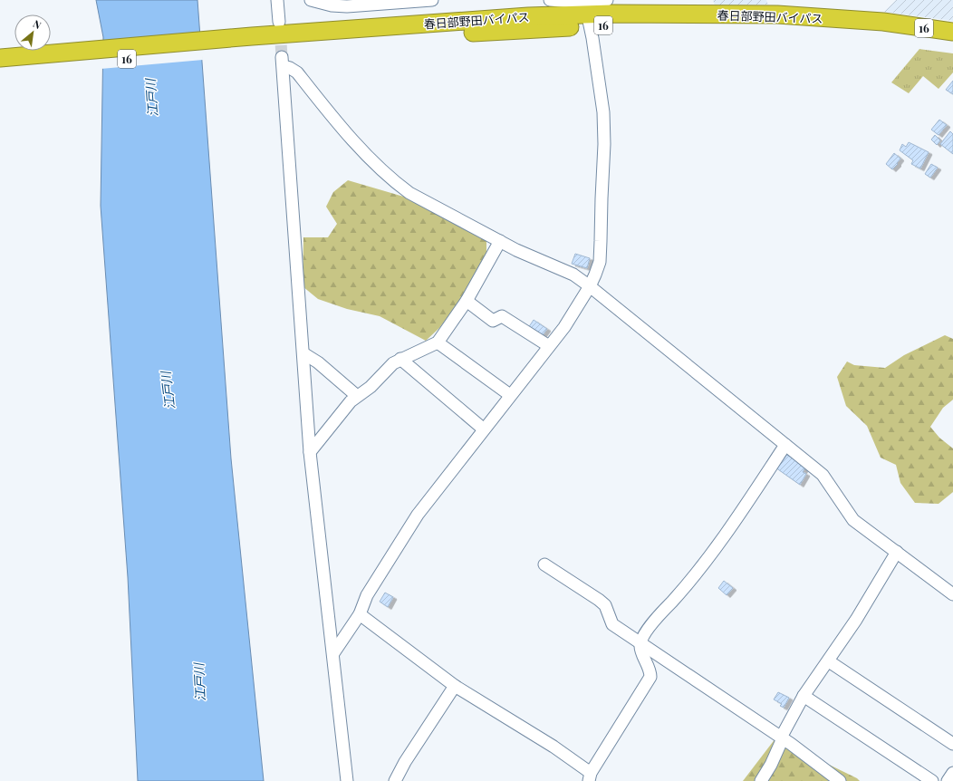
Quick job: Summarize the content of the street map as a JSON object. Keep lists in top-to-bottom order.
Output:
{
  "streets": {
    "highway": ["春日部野田バイパス", "16"]
  },
  "water": ["江戸川"],
  "north": "top right"
}
